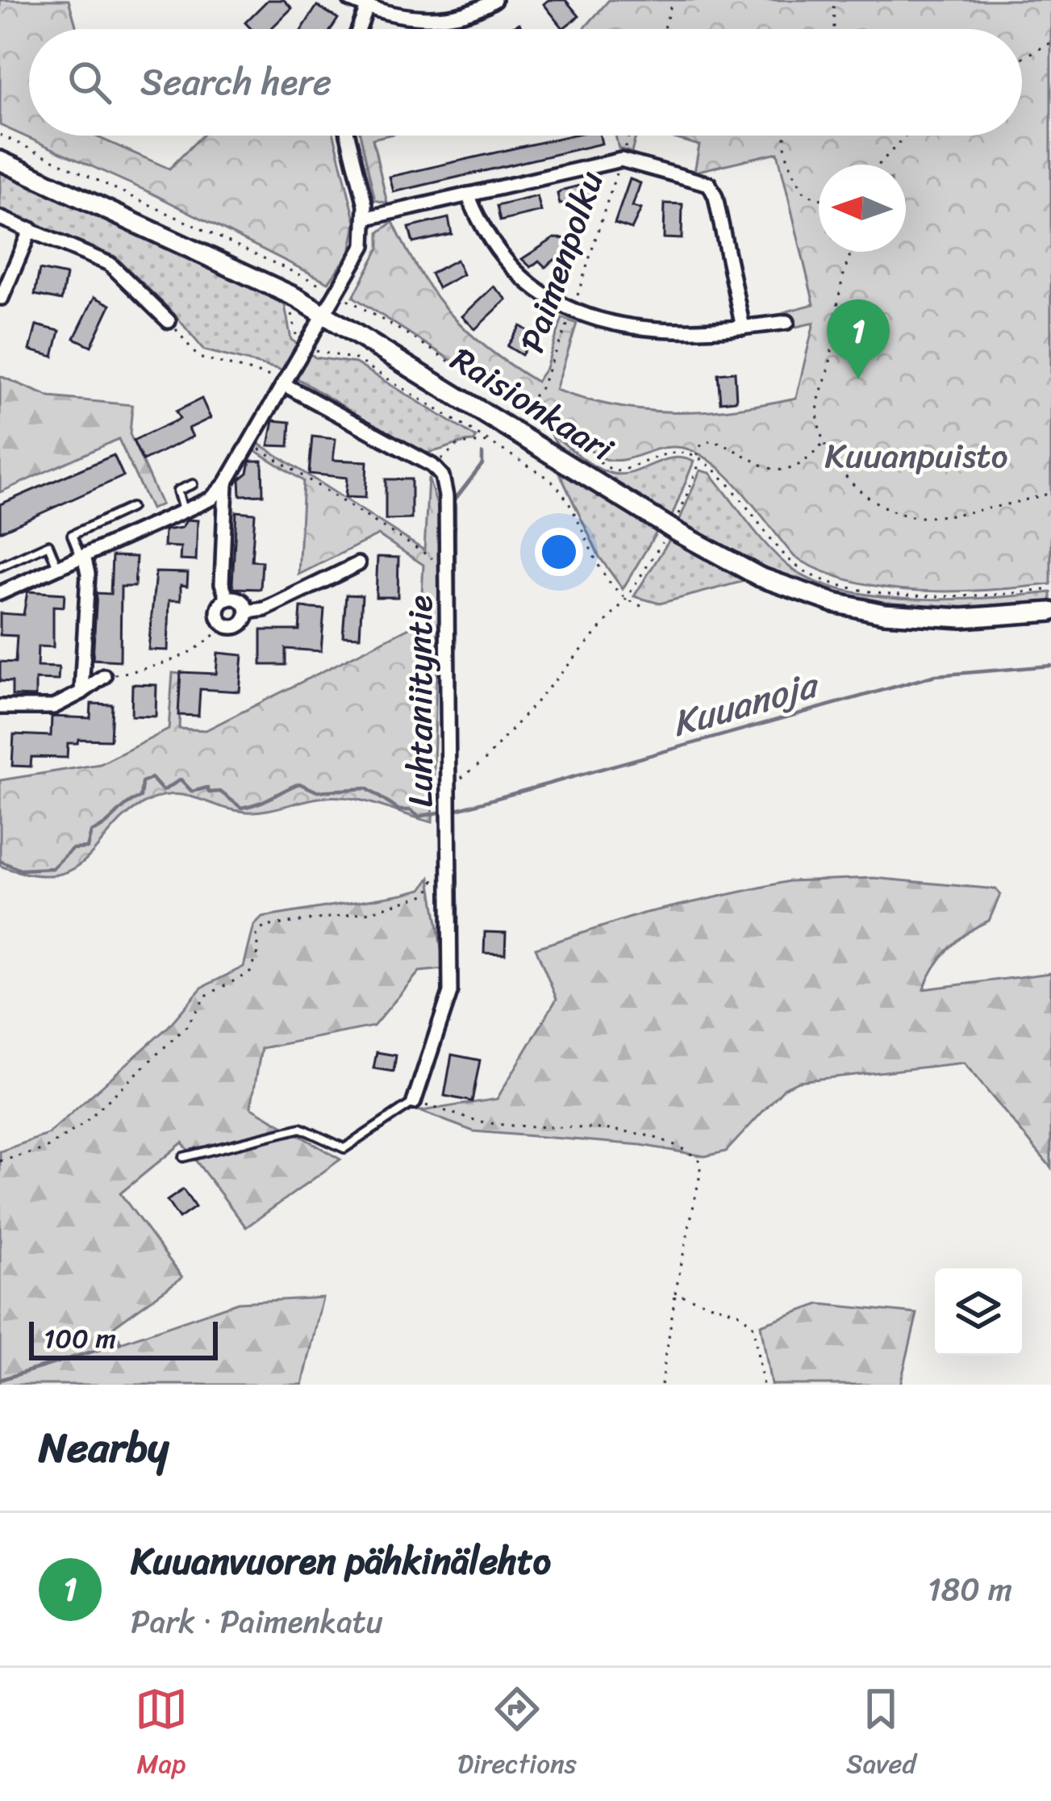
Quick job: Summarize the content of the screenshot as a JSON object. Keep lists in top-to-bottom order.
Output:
{
  "streets": {
    "main road": ["Raisionkaari"],
    "street": ["Luhtaniityntie"],
    "path": ["Paimenpolku"]
  },
  "crossings": [
    ["Paimenpolku", "Raisionkaari"]
  ],
  "water": ["Kuuanoja"],
  "parks": ["Kuuanpuisto"],
  "scale_bar": "100 m",
  "north": "left",
  "page": {
    "search": "Search here",
    "pins": "1",
    "scale": "100 m",
    "heading": "Nearby",
    "list": [
      {
        "mark": "1",
        "name": "Kuuanvuoren pähkinälehto",
        "note": "Park · Paimenkatu",
        "value": "180 m"
      }
    ],
    "nav": ["Map", "Directions", "Saved"]
  }
}
